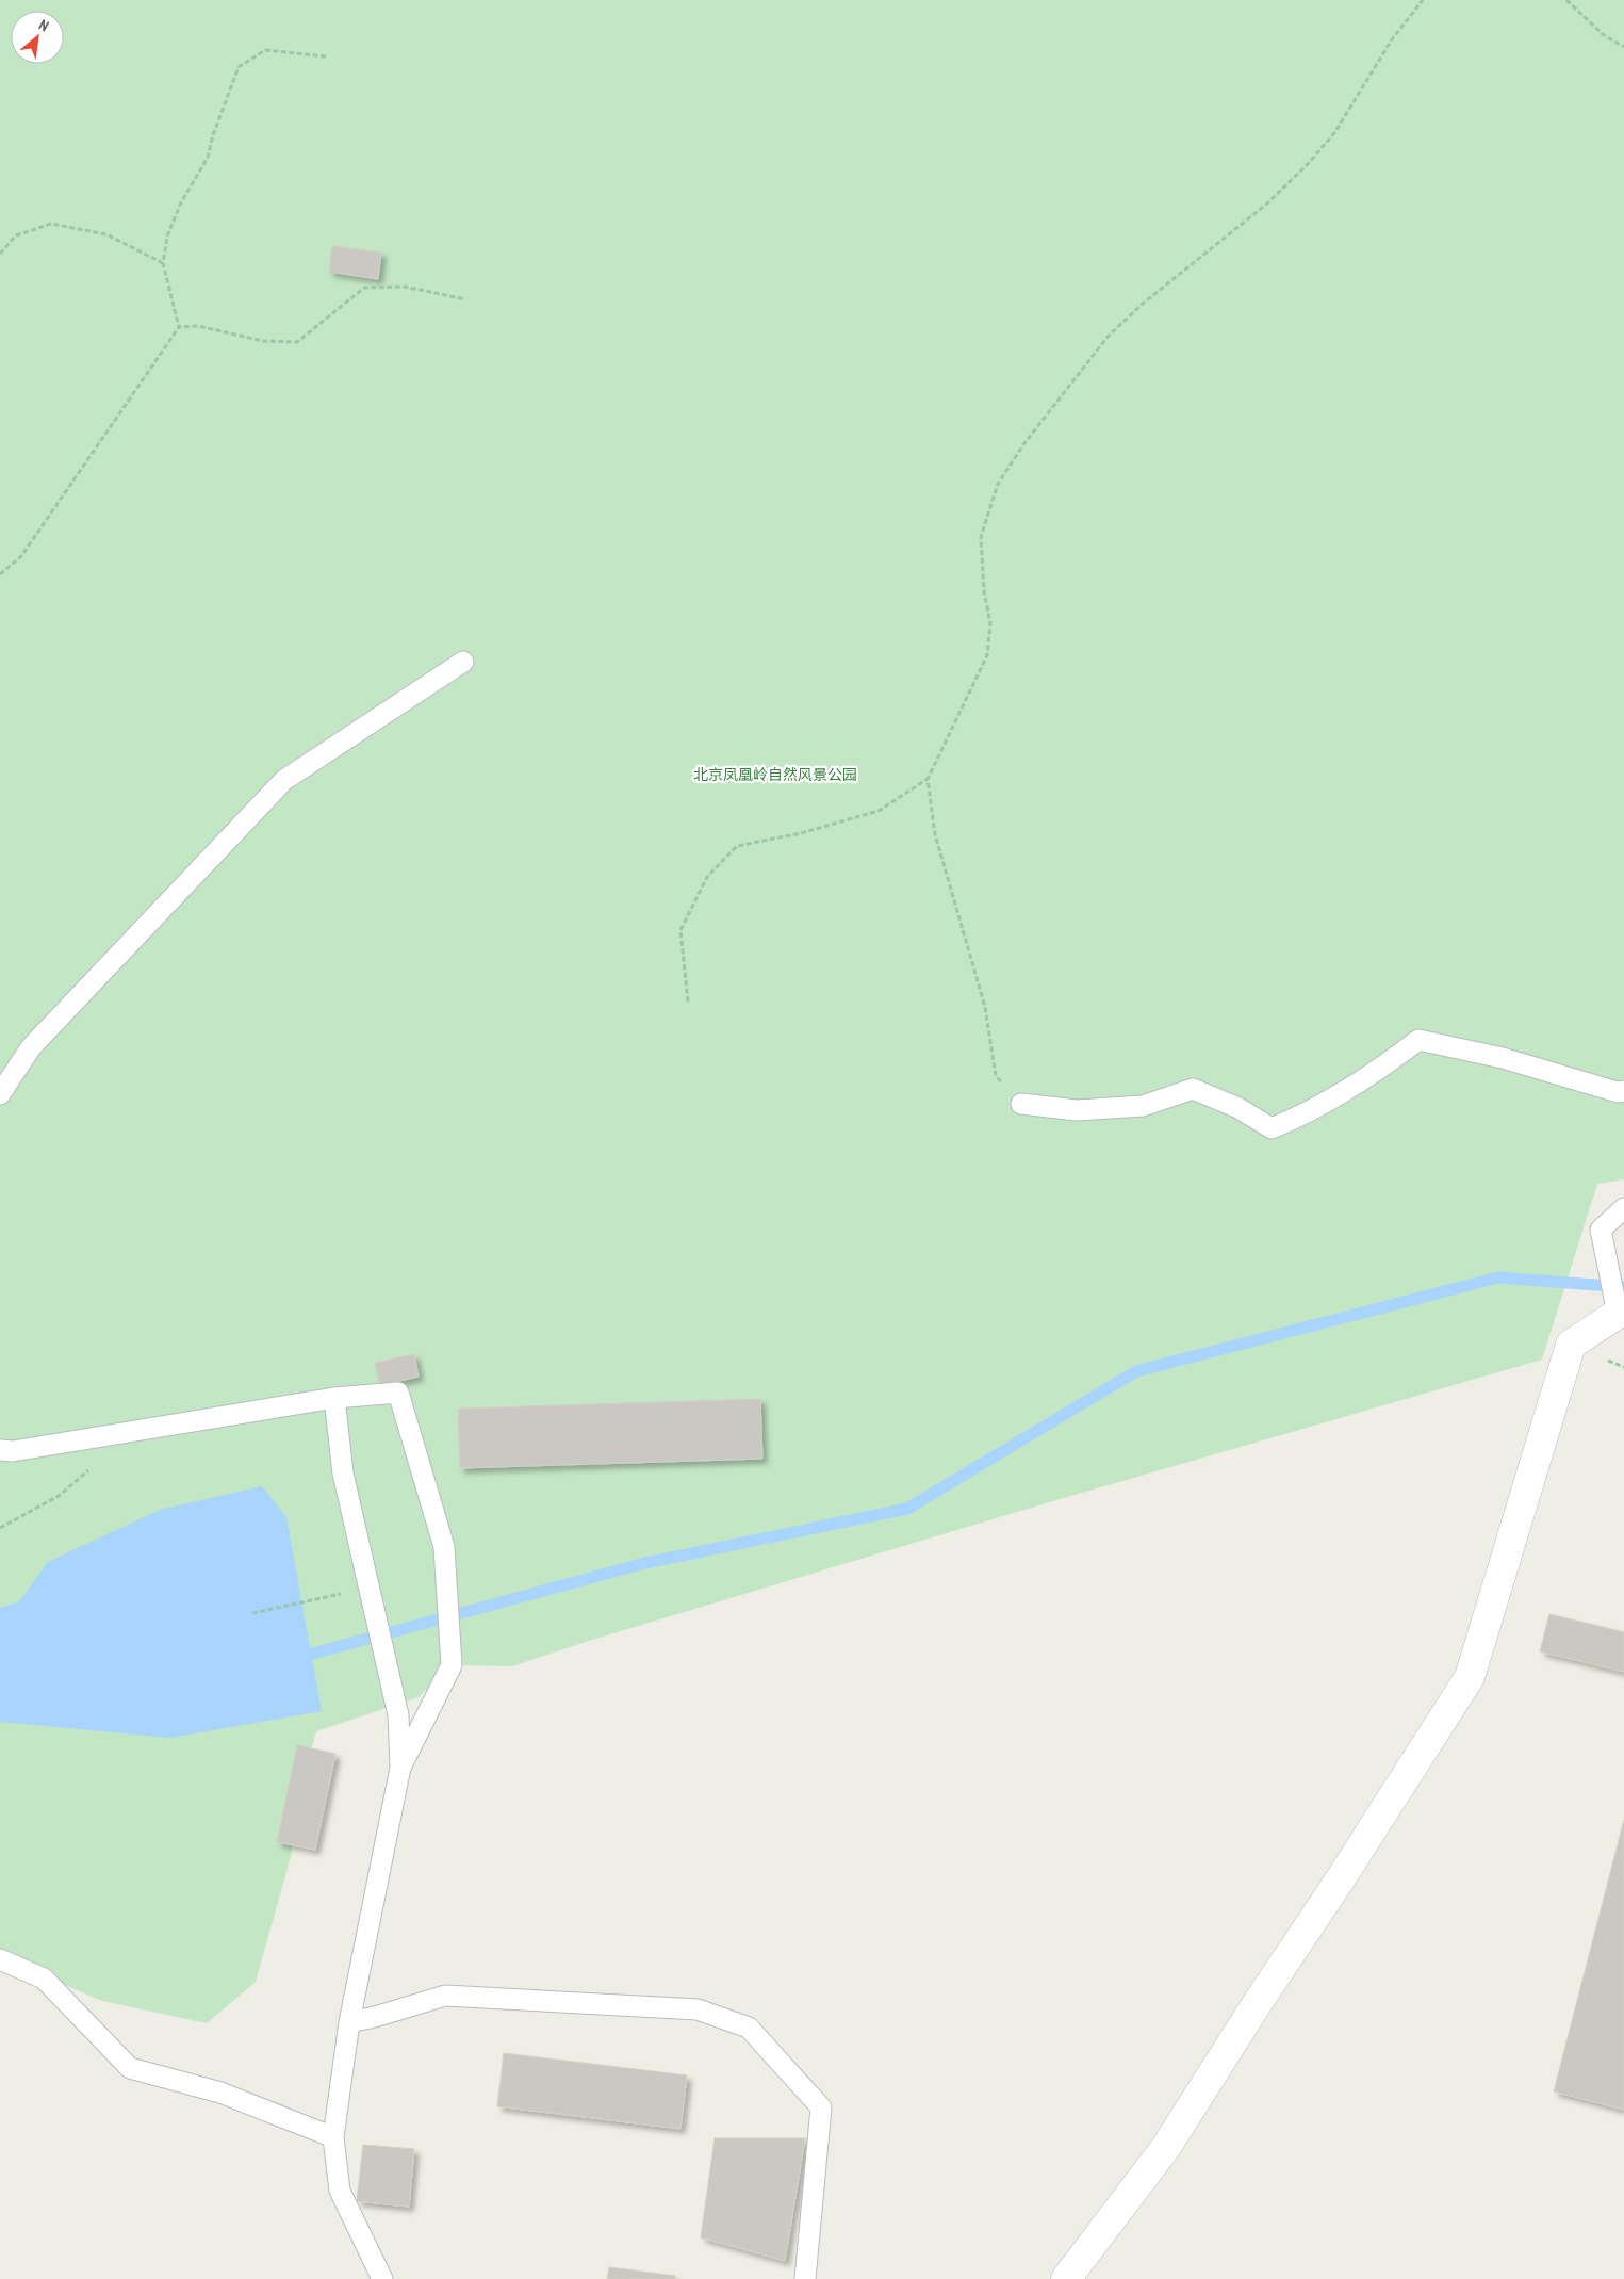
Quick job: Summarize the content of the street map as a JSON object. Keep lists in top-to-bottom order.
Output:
{
  "parks": ["北京凤凰岭自然风景公园"],
  "north": "top right"
}
